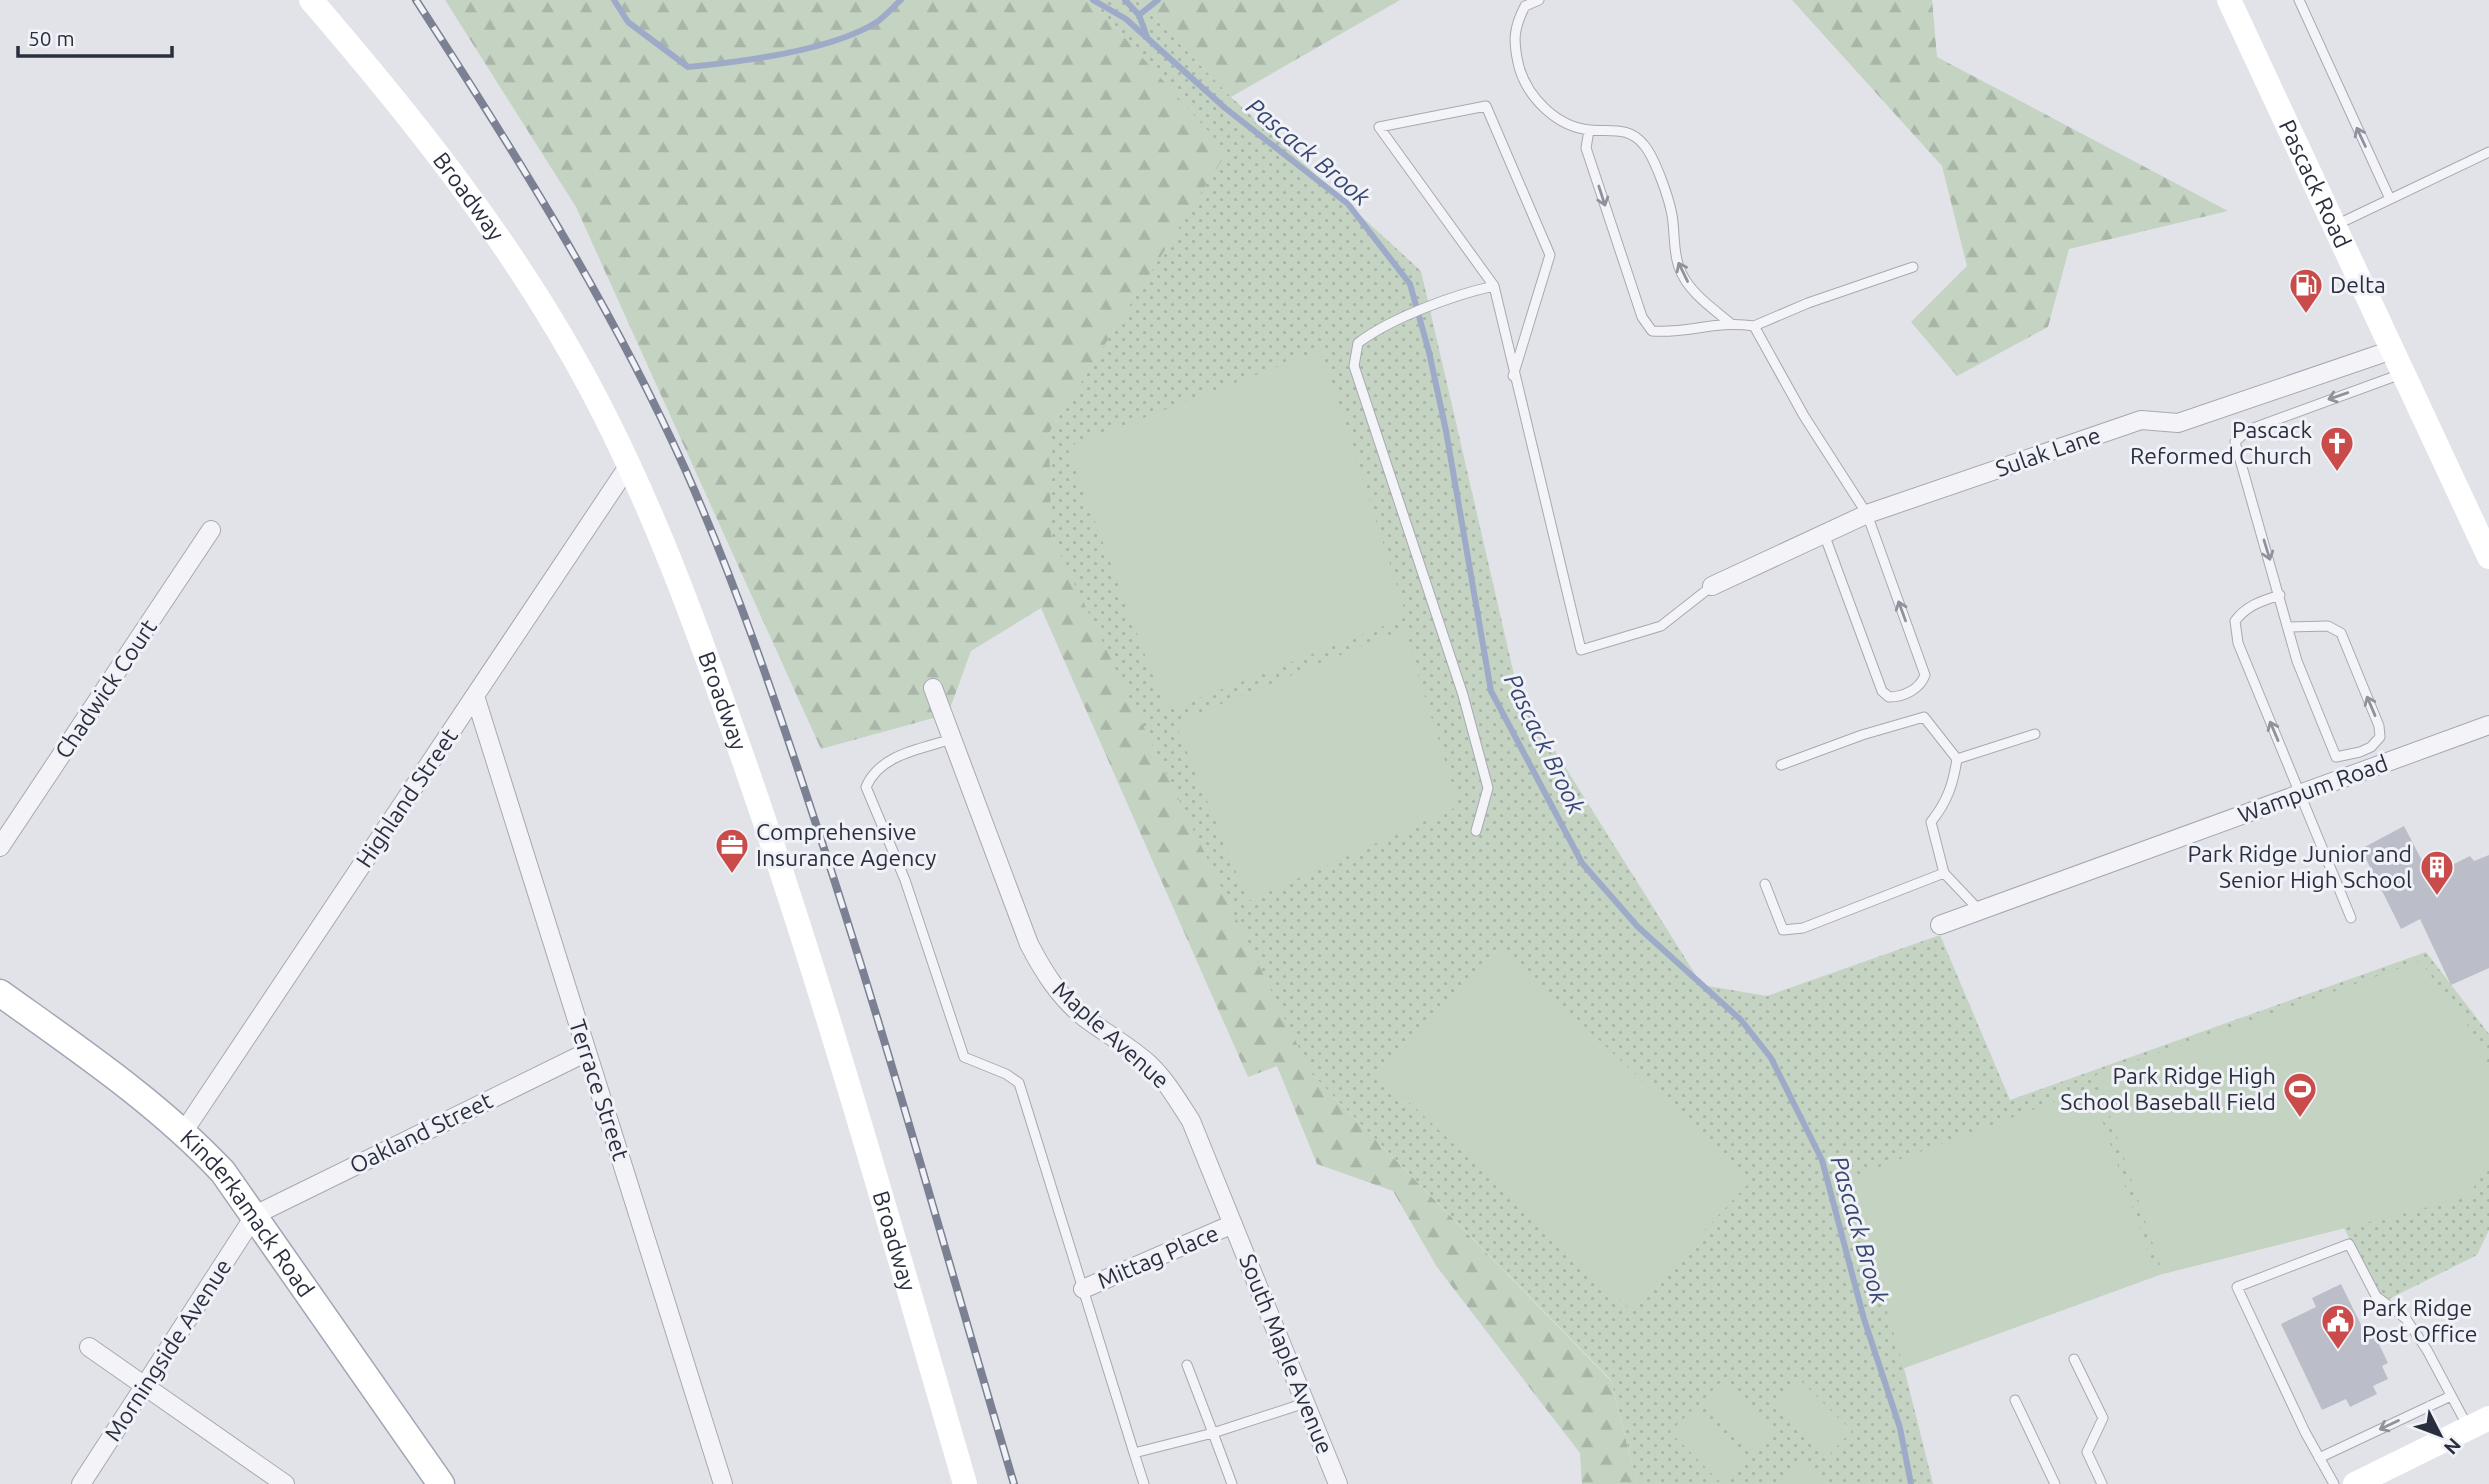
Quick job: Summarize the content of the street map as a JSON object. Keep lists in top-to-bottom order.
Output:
{
  "streets": {
    "main road": ["Kinderkamack Road"],
    "street": [
      "Pascack Road",
      "Broadway",
      "Sulak Lane",
      "Chadwick Court",
      "Wampum Road",
      "Highland Street",
      "Maple Avenue",
      "Terrace Street",
      "Oakland Street",
      "Mittag Place",
      "Morningside Avenue",
      "South Maple Avenue"
    ]
  },
  "crossings": [
    ["Pascack Road", "Sulak Lane"],
    ["Broadway", "Highland Street"],
    ["Highland Street", "Terrace Street"],
    ["Highland Street", "Kinderkamack Road"],
    ["Maple Avenue", "Mittag Place"],
    ["Maple Avenue", "South Maple Avenue"],
    ["Terrace Street", "Oakland Street"],
    ["Oakland Street", "Kinderkamack Road"],
    ["Oakland Street", "Morningside Avenue"],
    ["Kinderkamack Road", "Morningside Avenue"],
    ["Mittag Place", "South Maple Avenue"]
  ],
  "water": ["Pascack Brook"],
  "places": {
    "fuel station": ["Delta"],
    "church": ["Pascack Reformed Church"],
    "office": ["Comprehensive Insurance Agency"],
    "building": ["Park Ridge Junior and Senior High School"],
    "sports": ["Park Ridge High School Baseball Field"],
    "public building": ["Park Ridge Post Office"]
  },
  "scale_bar": "50 m",
  "north": "bottom right"
}
